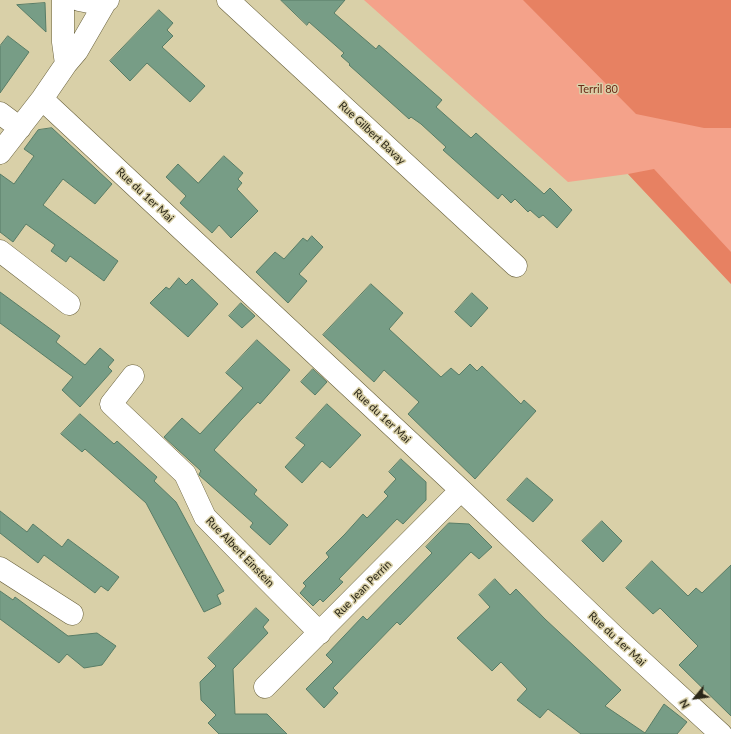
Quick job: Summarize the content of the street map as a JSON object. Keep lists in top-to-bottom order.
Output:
{
  "streets": {
    "street": [
      "Rue Gilbert Bavay",
      "Rue du 1er Mai",
      "Rue Albert Einstein",
      "Rue Jean Perrin"
    ]
  },
  "crossings": [
    ["Rue du 1er Mai", "Rue Jean Perrin"],
    ["Rue Albert Einstein", "Rue Jean Perrin"]
  ],
  "parks": ["Terril 80"],
  "north": "bottom left"
}
